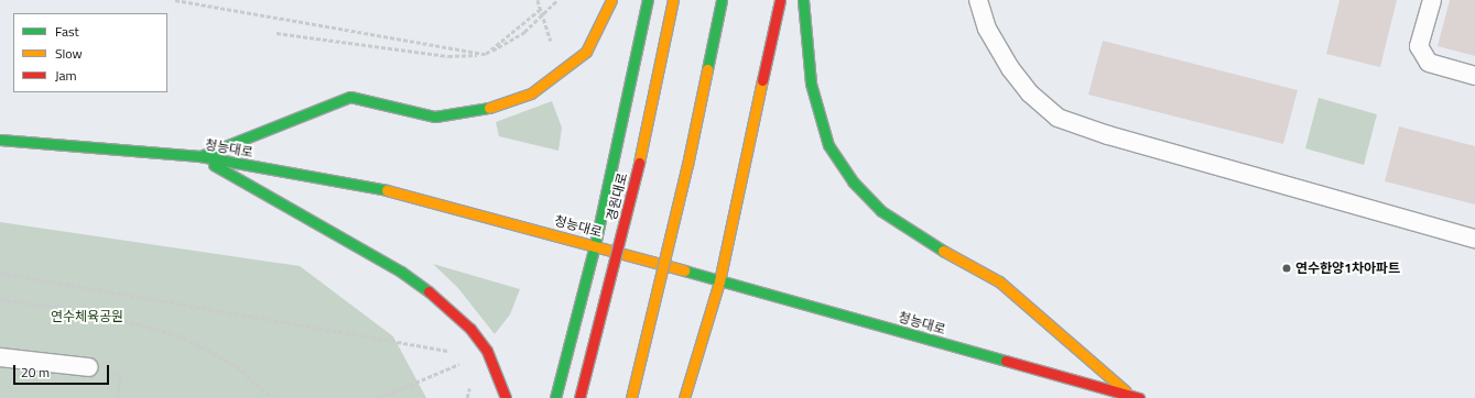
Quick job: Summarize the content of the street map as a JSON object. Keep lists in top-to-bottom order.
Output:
{
  "streets": {
    "main road": ["청능대로", "경원대로"]
  },
  "parks": ["연수체육공원"],
  "places": ["연수한양1차아파트"],
  "legend": ["Fast", "Slow", "Jam"],
  "scale_bar": "20 m"
}
